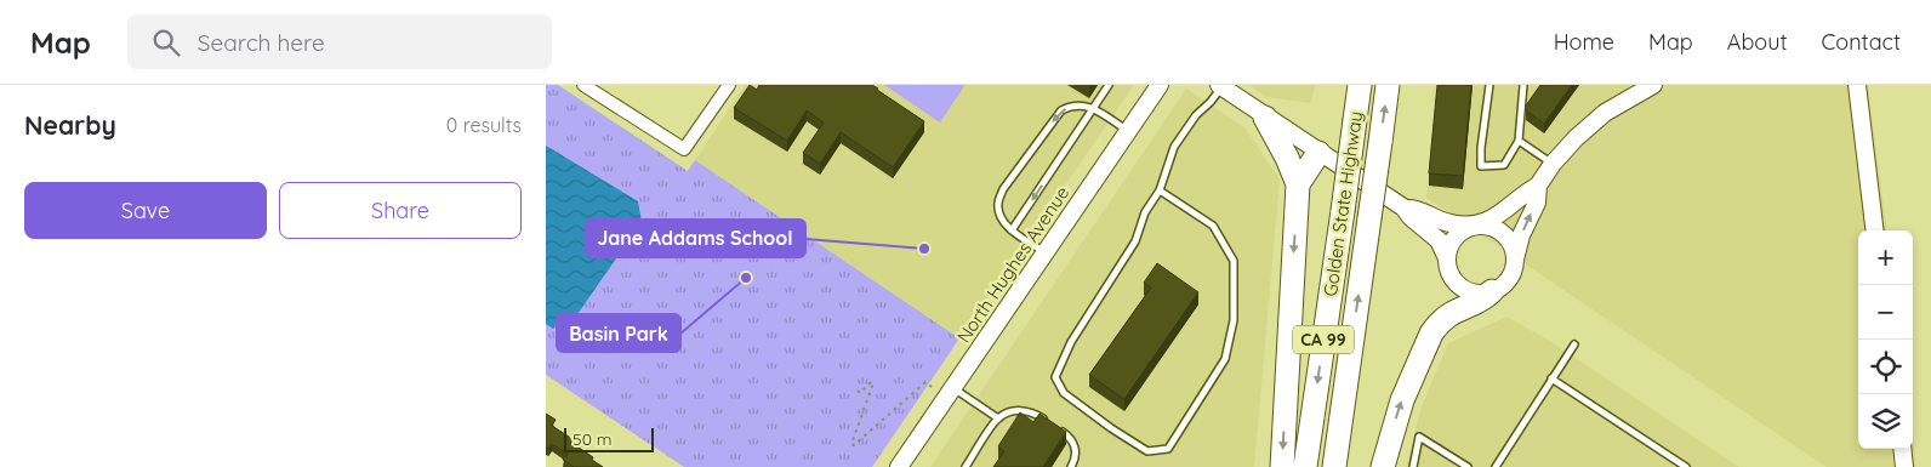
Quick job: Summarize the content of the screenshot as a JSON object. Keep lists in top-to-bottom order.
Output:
{
  "streets": {
    "highway": ["Golden State Highway", "CA 99"],
    "street": ["North Hughes Avenue"]
  },
  "places": ["Jane Addams School", "Basin Park"],
  "scale_bar": "50 m",
  "page": {
    "header": "Map",
    "search": "Search here",
    "nav": [
      "Home",
      "Map",
      "About",
      "Contact"
    ],
    "heading": ["Nearby", "0 results"],
    "buttons": ["Save", "Share"],
    "map_buttons": ["+", "−"],
    "scale": "50 m"
  }
}
